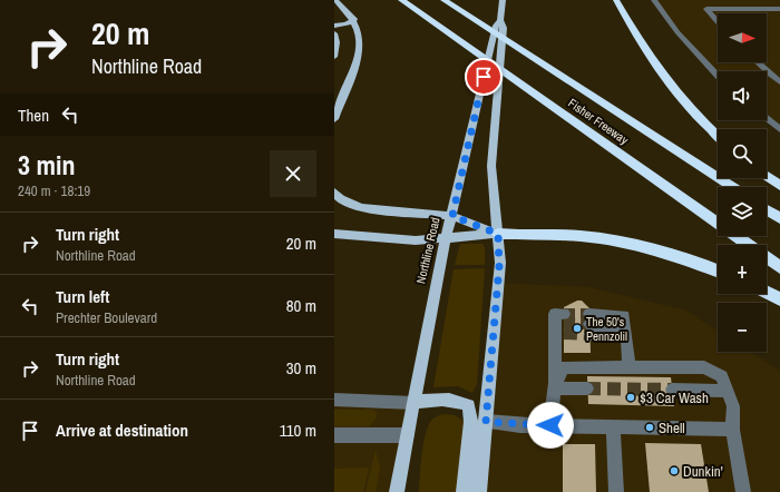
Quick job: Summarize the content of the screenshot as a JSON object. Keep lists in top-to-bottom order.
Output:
{
  "streets": {
    "highway": ["Fisher Freeway"],
    "main road": ["Northline Road"]
  },
  "places": [
    "The 50's Pennzolil",
    "$3 Car Wash",
    "Shell",
    "Dunkin'"
  ],
  "north": "right",
  "page": {
    "turn": ["20 m", "Northline Road"],
    "map_buttons": ["+", "−"],
    "then": "Then",
    "heading": ["3 min", "240 m · 18:19"],
    "list": [
      {
        "name": "Turn right",
        "note": "Northline Road",
        "value": "20 m"
      },
      {
        "name": "Turn left",
        "note": "Prechter Boulevard",
        "value": "80 m"
      },
      {
        "name": "Turn right",
        "note": "Northline Road",
        "value": "30 m"
      },
      {
        "name": "Arrive at destination",
        "value": "110 m"
      }
    ]
  }
}
